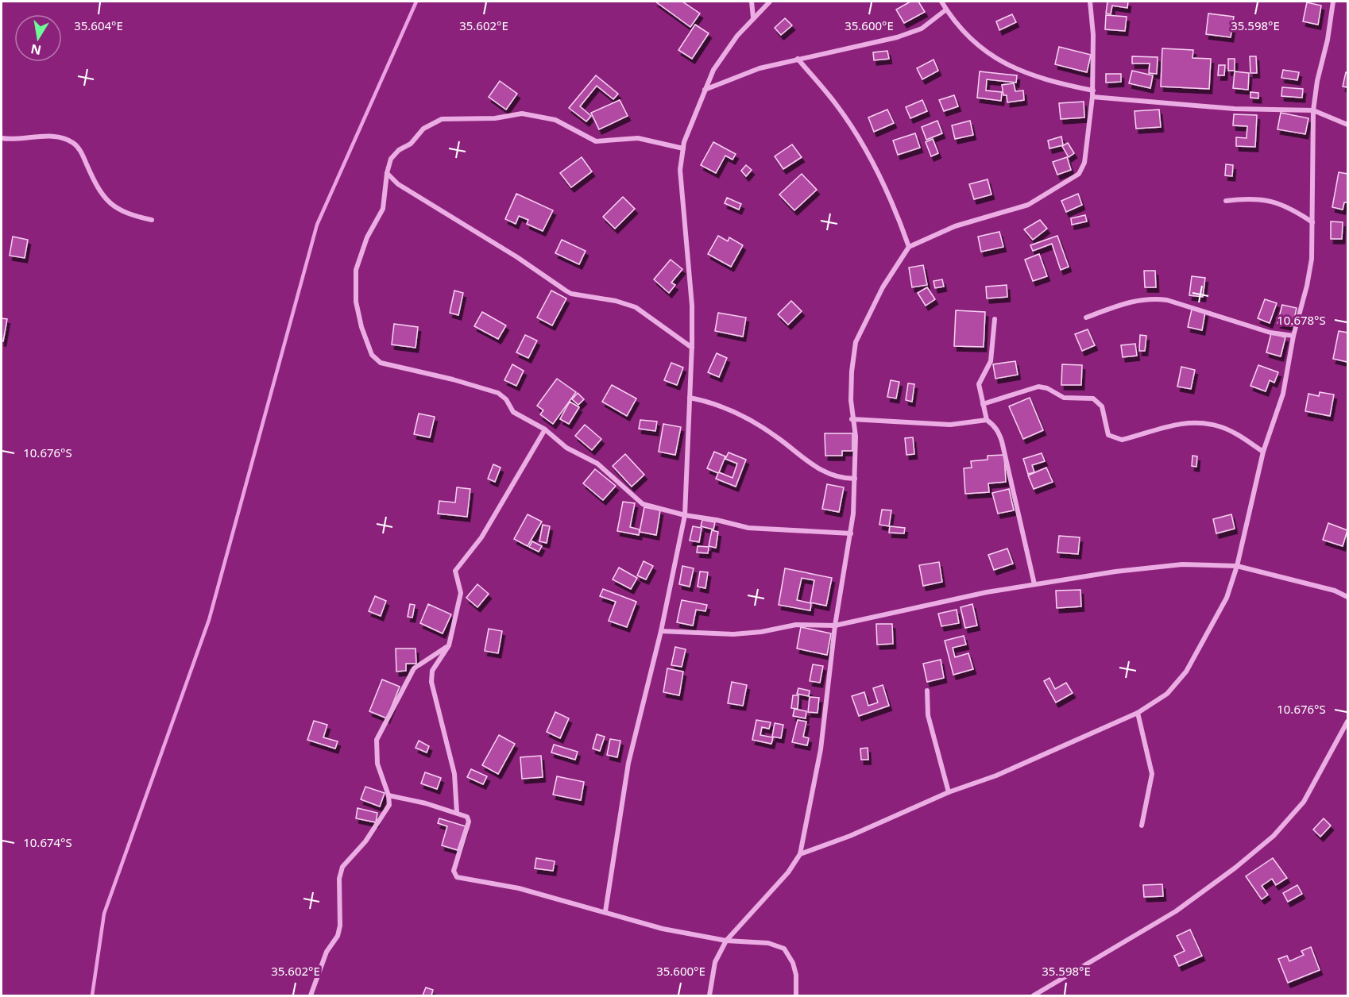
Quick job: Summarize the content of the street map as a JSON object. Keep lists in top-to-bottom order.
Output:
{
  "north": "bottom",
  "coordinates": [
    "35.604°E",
    "35.602°E",
    "35.600°E",
    "35.598°E",
    "10.678°S",
    "10.676°S",
    "10.674°S"
  ]
}
